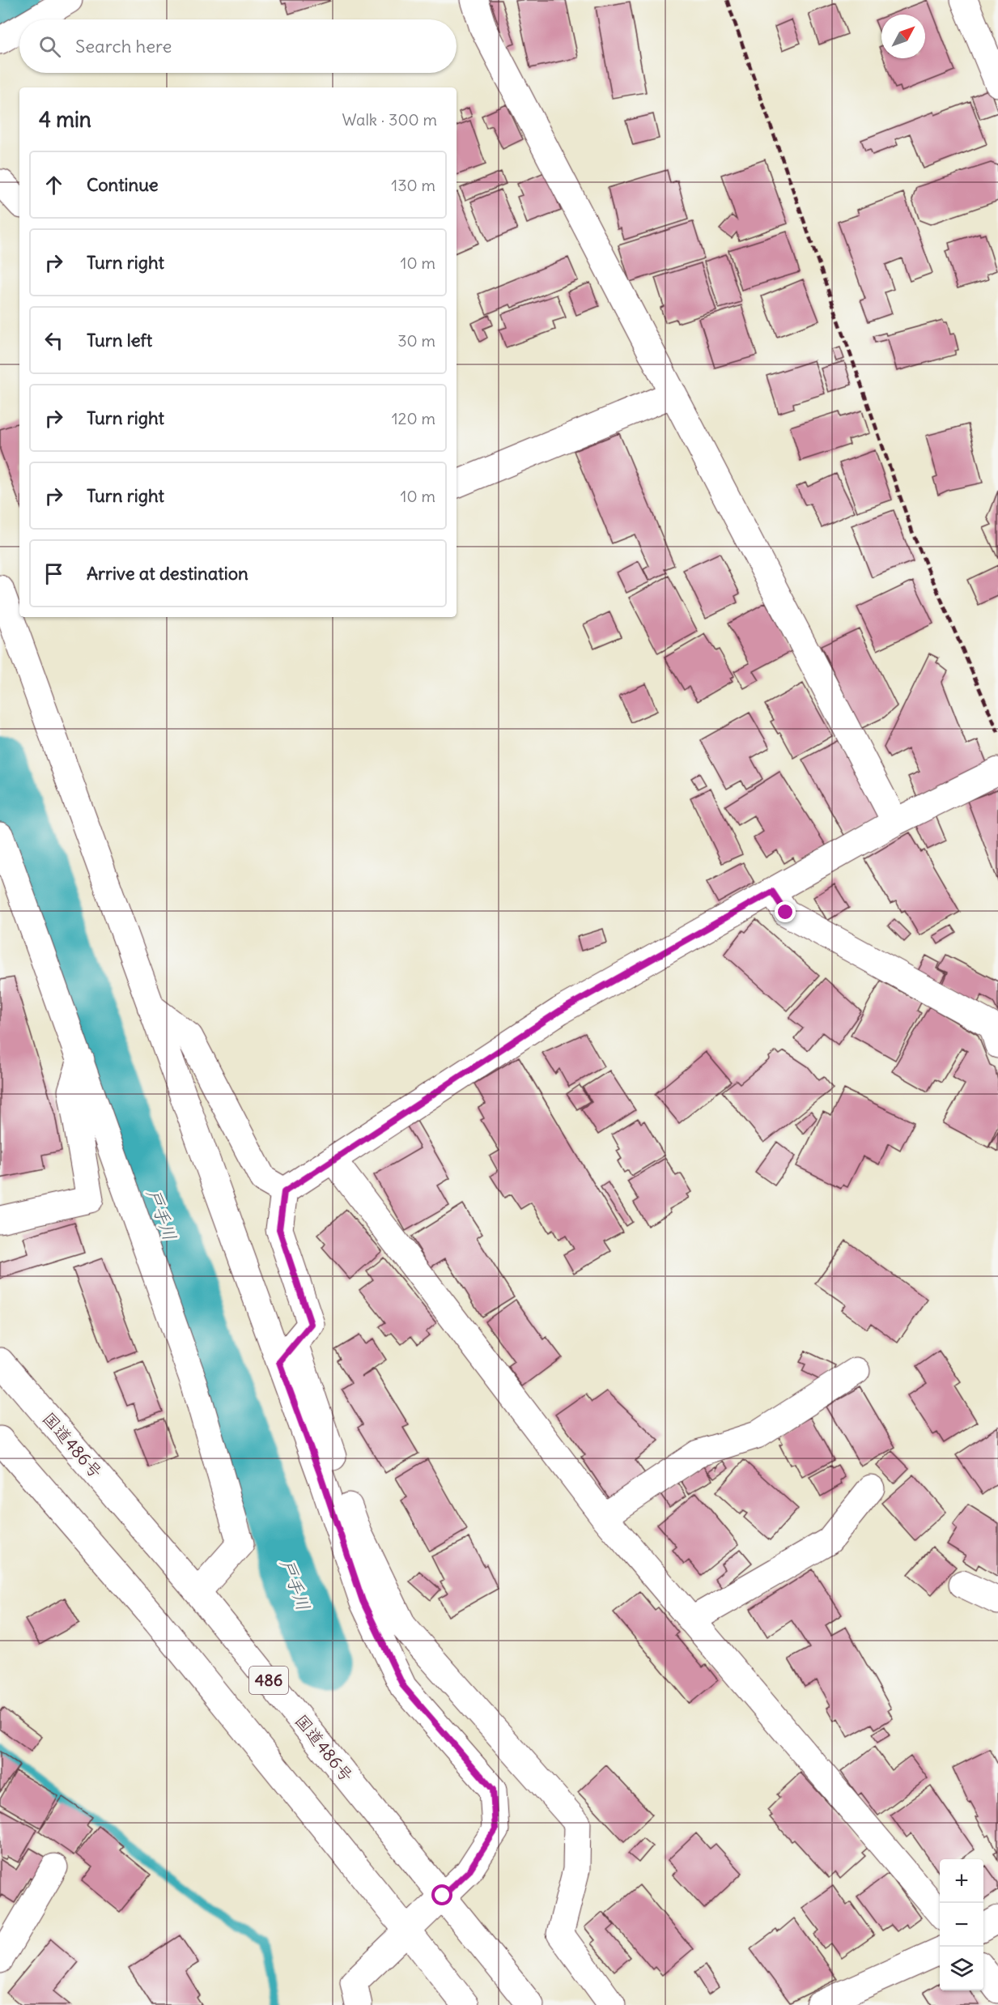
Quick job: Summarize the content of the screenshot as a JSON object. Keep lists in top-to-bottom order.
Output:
{
  "streets": {
    "main road": ["国道486号", "486"]
  },
  "water": ["戸手川"],
  "north": "top right",
  "page": {
    "search": "Search here",
    "heading": ["4 min", "Walk · 300 m"],
    "list": [
      ["Continue", "130 m"],
      ["Turn right", "10 m"],
      ["Turn left", "30 m"],
      ["Turn right", "120 m"],
      ["Turn right", "10 m"],
      "Arrive at destination"
    ],
    "map_buttons": ["+", "−"]
  }
}
